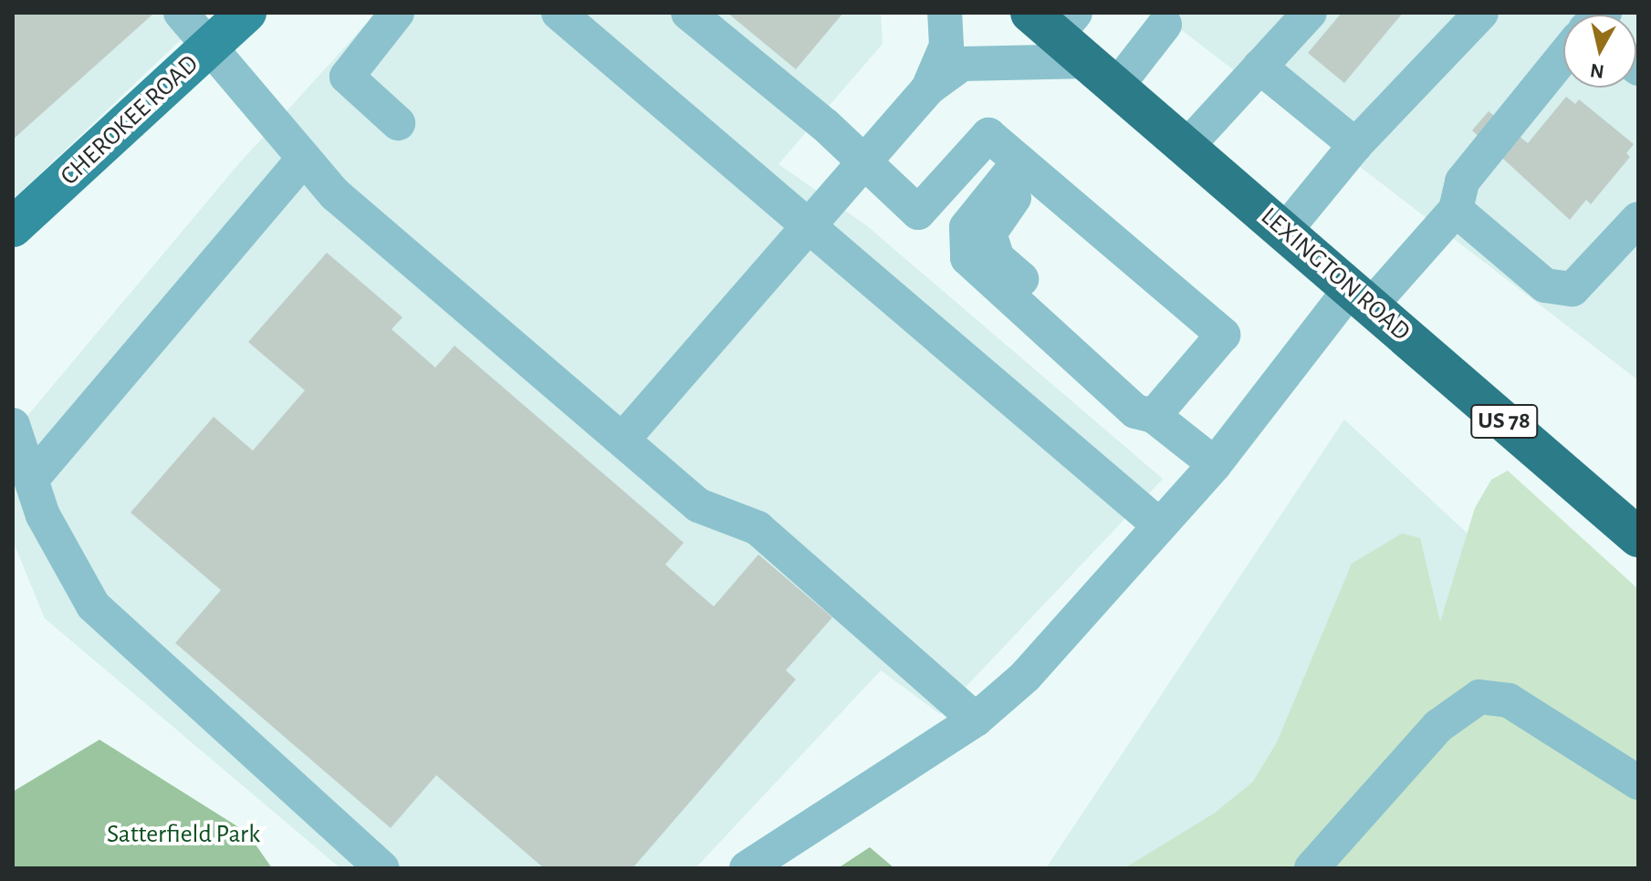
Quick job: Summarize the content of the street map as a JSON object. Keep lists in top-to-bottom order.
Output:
{
  "streets": {
    "highway": ["LEXINGTON ROAD", "US 78"],
    "main road": ["CHEROKEE ROAD"]
  },
  "parks": ["Satterfield Park"],
  "north": "bottom"
}
